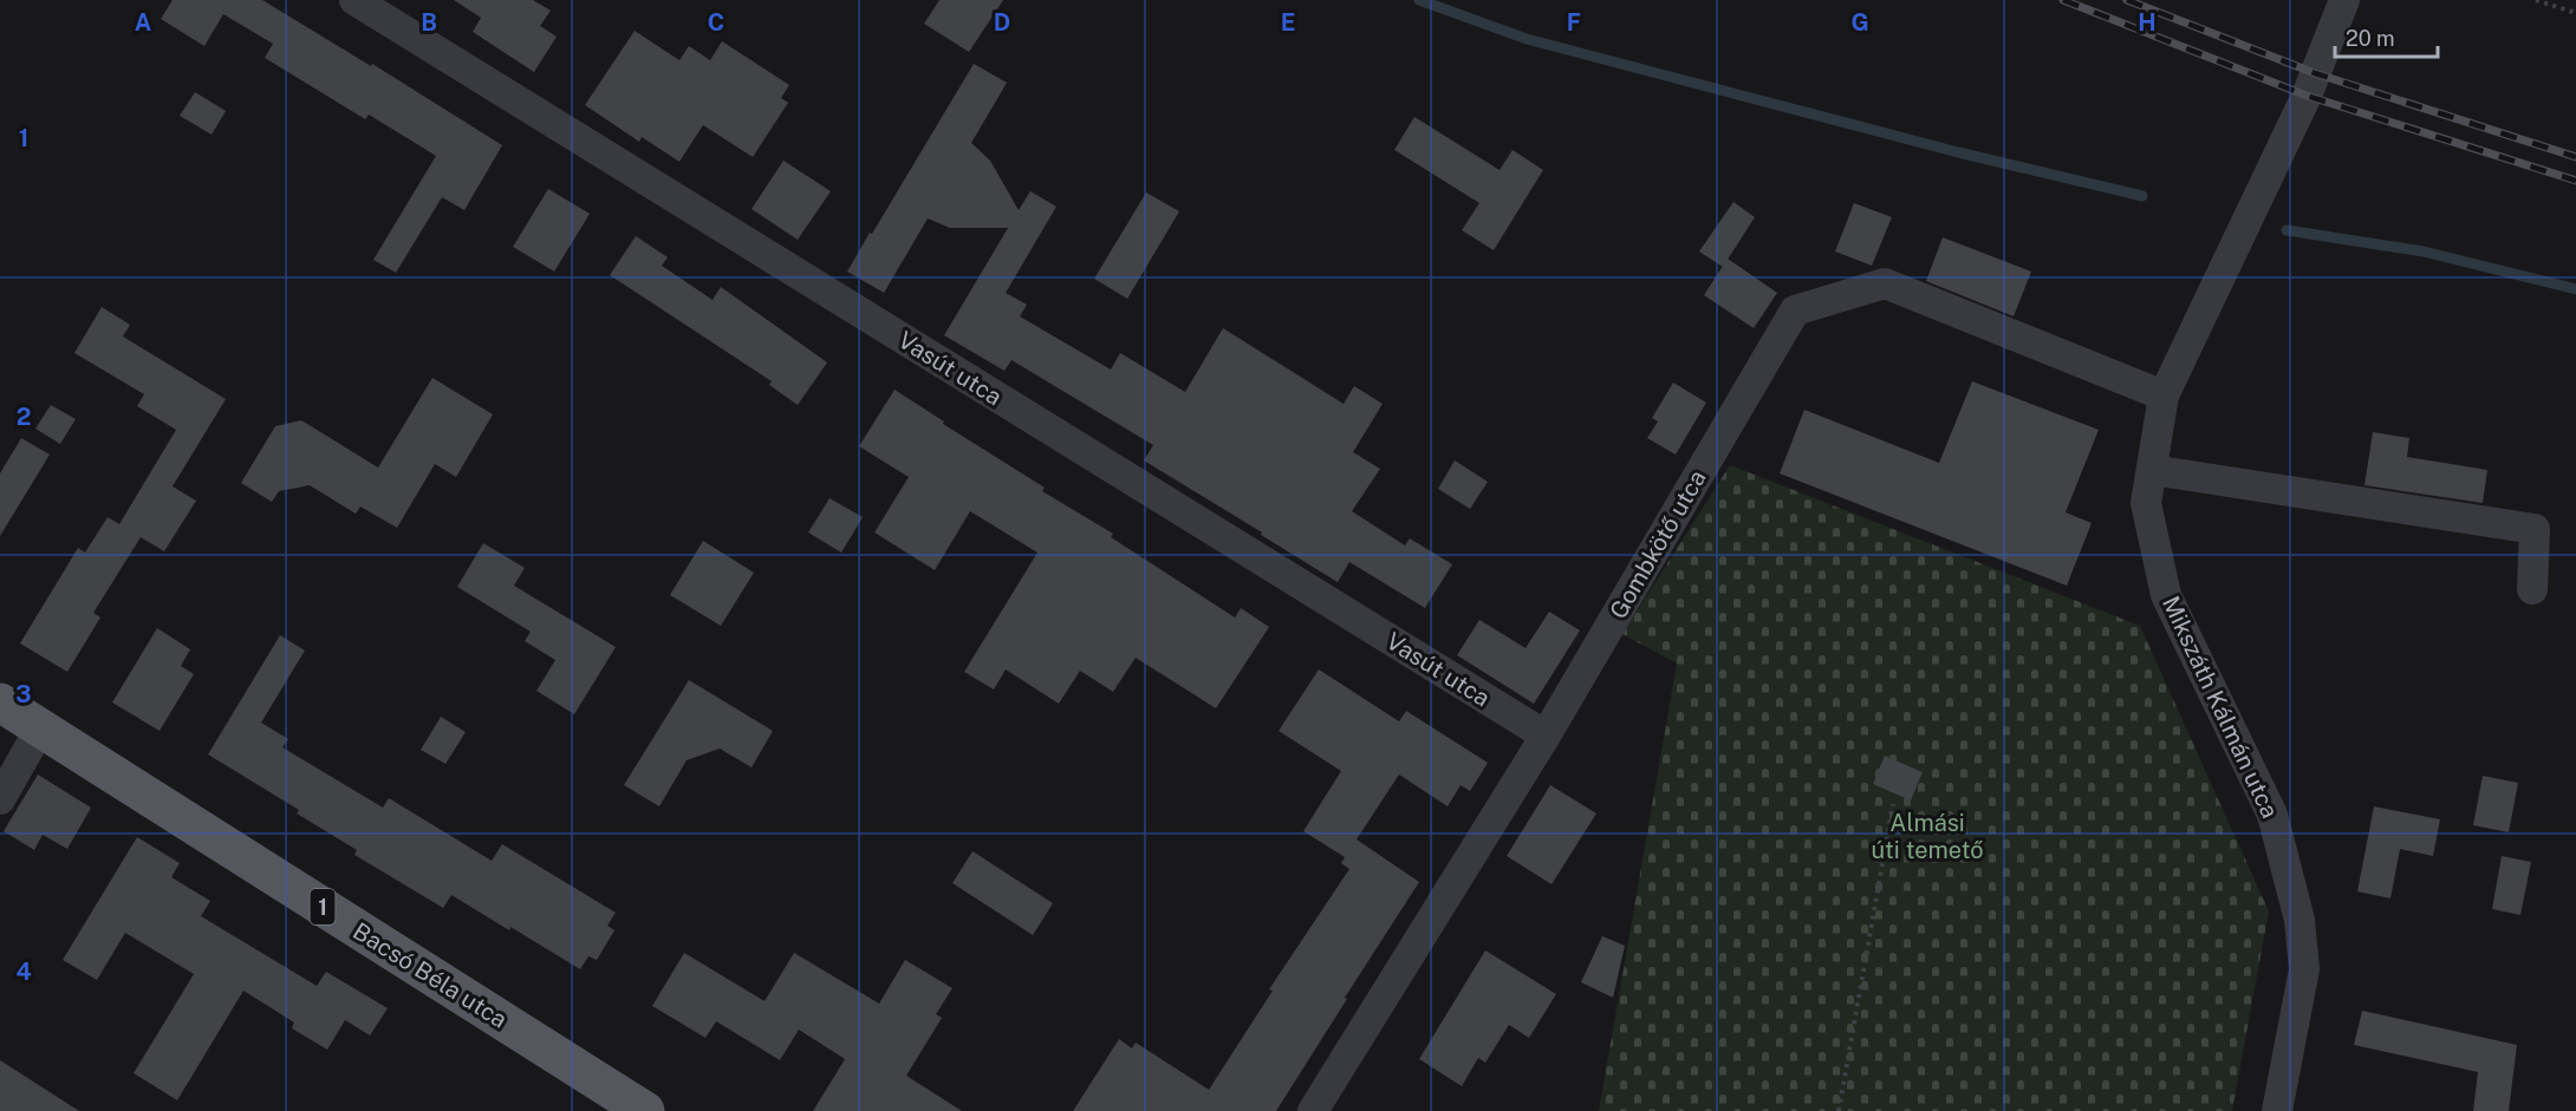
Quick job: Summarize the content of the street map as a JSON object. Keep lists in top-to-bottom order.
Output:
{
  "streets": {
    "main road": ["1", "Bacsó Béla utca"],
    "street": ["Vasút utca", "Gombkötő utca", "Mikszáth Kálmán utca"]
  },
  "crossings": [
    ["Vasút utca", "Gombkötő utca"],
    ["Gombkötő utca", "Mikszáth Kálmán utca"]
  ],
  "parks": ["Almási úti temető"],
  "scale_bar": "20 m",
  "grid": {
    "columns": [
      "A",
      "B",
      "C",
      "D",
      "E",
      "F",
      "G",
      "H"
    ],
    "rows": [
      "1",
      "2",
      "3",
      "4"
    ]
  }
}
